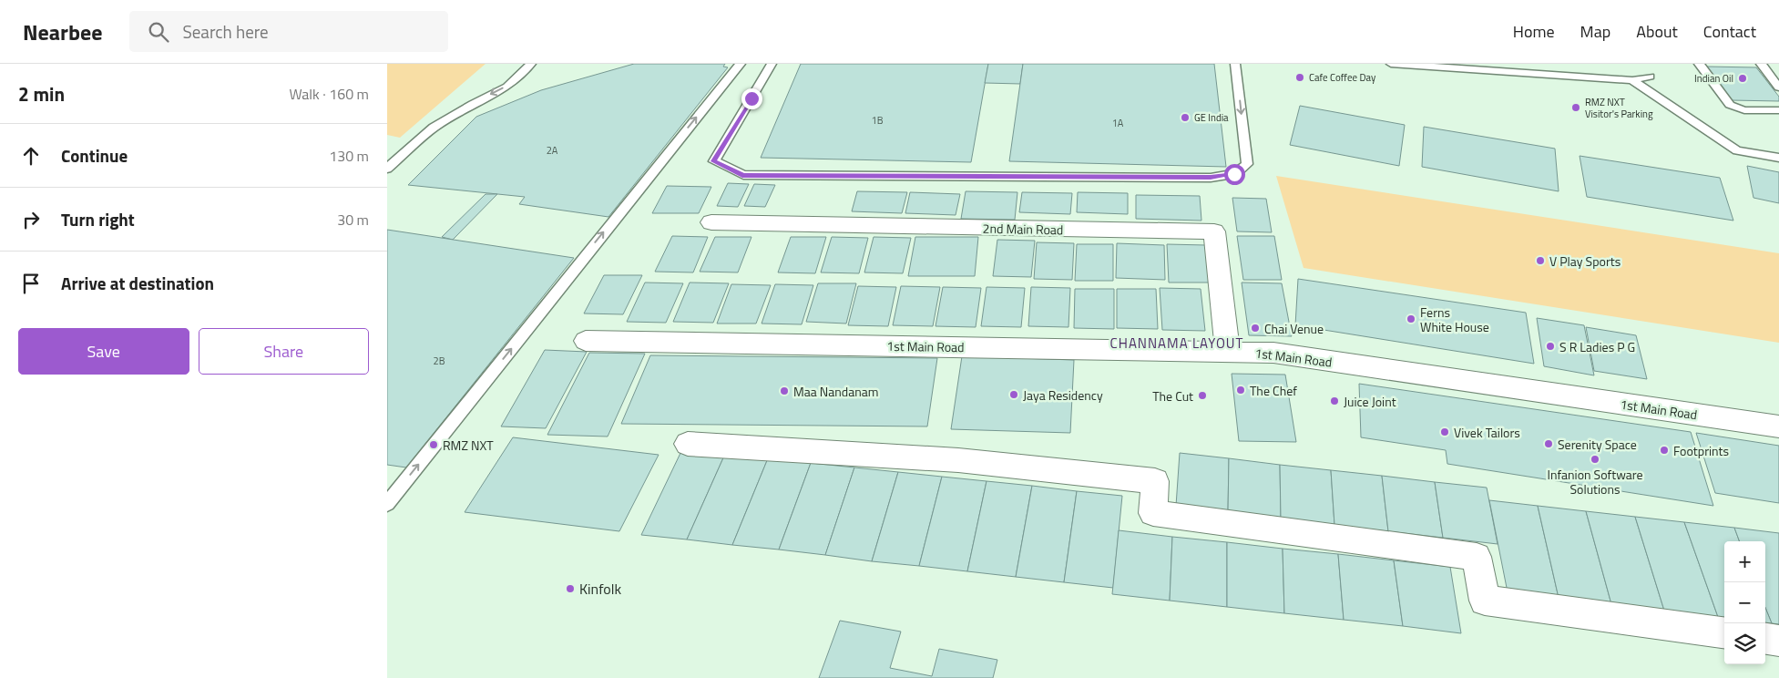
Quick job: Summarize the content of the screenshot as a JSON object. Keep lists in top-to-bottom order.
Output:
{
  "streets": {
    "street": ["2nd Main Road", "1st Main Road"]
  },
  "crossings": [
    ["2nd Main Road", "1st Main Road"]
  ],
  "districts": ["CHANNAMA LAYOUT"],
  "places": [
    "Cafe Coffee Day",
    "Indian Oil",
    "RMZ NXT Visitor's Parking",
    "GE India",
    "V Play Sports",
    "Ferns White House",
    "Chai Venue",
    "S R Ladies P G",
    "The Chef",
    "Maa Nandanam",
    "Jaya Residency",
    "The Cut",
    "Juice Joint",
    "Vivek Tailors",
    "Serenity Space",
    "RMZ NXT",
    "Footprints",
    "Infanion Software Solutions",
    "Kinfolk"
  ],
  "house_numbers": [
    "1B",
    "1A",
    "2A",
    "2B"
  ],
  "page": {
    "header": "Nearbee",
    "search": "Search here",
    "nav": [
      "Home",
      "Map",
      "About",
      "Contact"
    ],
    "heading": ["2 min", "Walk · 160 m"],
    "list": [
      ["Continue", "130 m"],
      ["Turn right", "30 m"],
      "Arrive at destination"
    ],
    "buttons": ["Save", "Share"],
    "map_buttons": ["+", "−"]
  }
}
